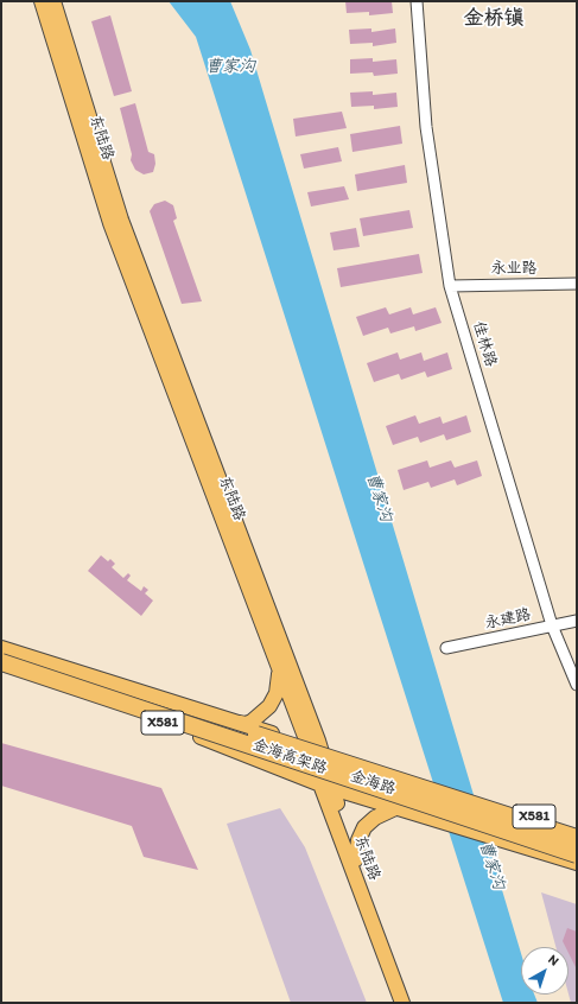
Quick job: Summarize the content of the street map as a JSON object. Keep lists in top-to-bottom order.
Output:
{
  "streets": {
    "highway": ["金海高架路"],
    "main road": ["东陆路", "X581", "金海路"],
    "street": ["永业路", "佳林路", "永建路"]
  },
  "crossings": [
    ["东陆路", "金海路"],
    ["永业路", "佳林路"],
    ["佳林路", "永建路"],
    ["金海高架路", "金海路"]
  ],
  "districts": ["金桥镇"],
  "water": ["曹家沟"],
  "north": "top right"
}
